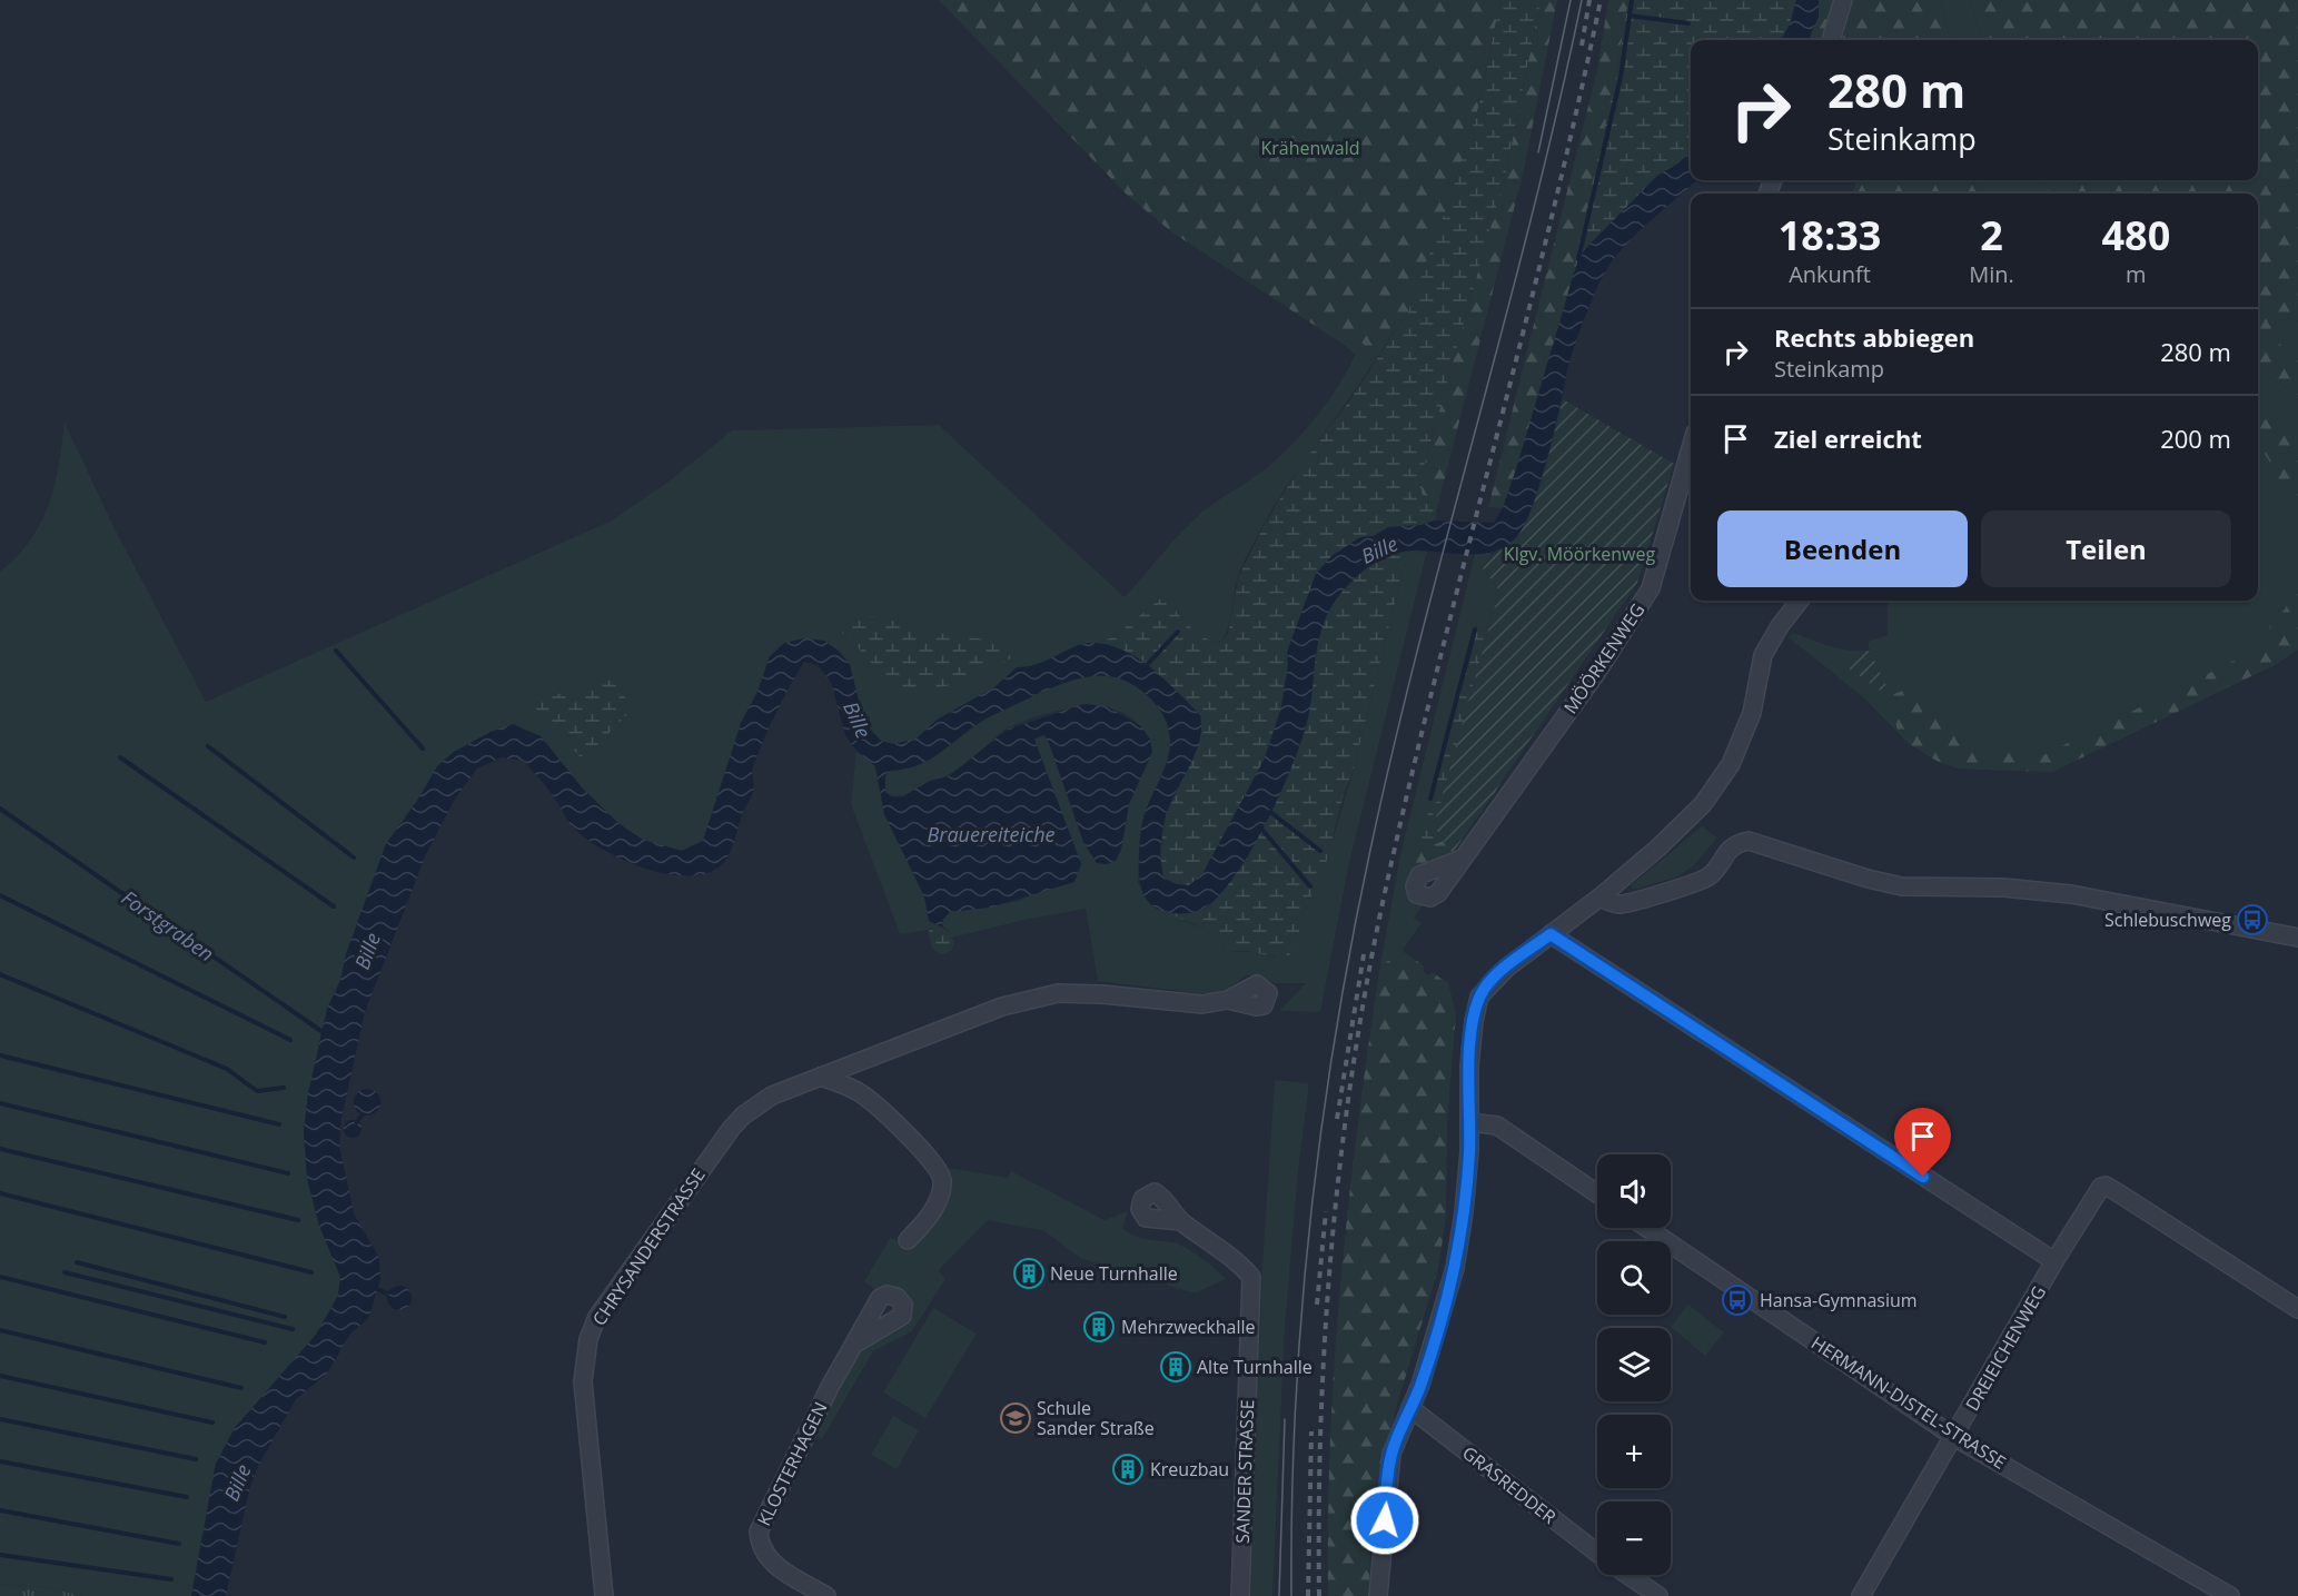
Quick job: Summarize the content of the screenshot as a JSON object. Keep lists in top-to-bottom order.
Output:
{
  "streets": {
    "street": [
      "MÖÖRKENWEG",
      "CHRYSANDERSTRASSE",
      "DREIEICHENWEG",
      "HERMANN-DISTEL-STRASSE",
      "KLOSTERHAGEN",
      "SANDER STRASSE",
      "GRASREDDER"
    ]
  },
  "crossings": [
    ["DREIEICHENWEG", "HERMANN-DISTEL-STRASSE"]
  ],
  "water": ["Bille", "Brauereiteiche", "Forstgraben"],
  "parks": ["Krähenwald", "Klgv. Möörkenweg"],
  "places": {
    "bus stop": ["Schlebuschweg", "Hansa-Gymnasium"],
    "building": [
      "Neue Turnhalle",
      "Mehrzweckhalle",
      "Alte Turnhalle",
      "Kreuzbau"
    ],
    "school or university": ["Schule Sander Straße"]
  },
  "page": {
    "turn": ["280 m", "Steinkamp"],
    "eta": [
      "18:33",
      "Ankunft",
      "2",
      "Min.",
      "480",
      "m"
    ],
    "list": [
      {
        "name": "Rechts abbiegen",
        "note": "Steinkamp",
        "value": "280 m"
      },
      {
        "name": "Ziel erreicht",
        "value": "200 m"
      }
    ],
    "buttons": ["Beenden", "Teilen"],
    "map_buttons": ["+", "−"]
  }
}
